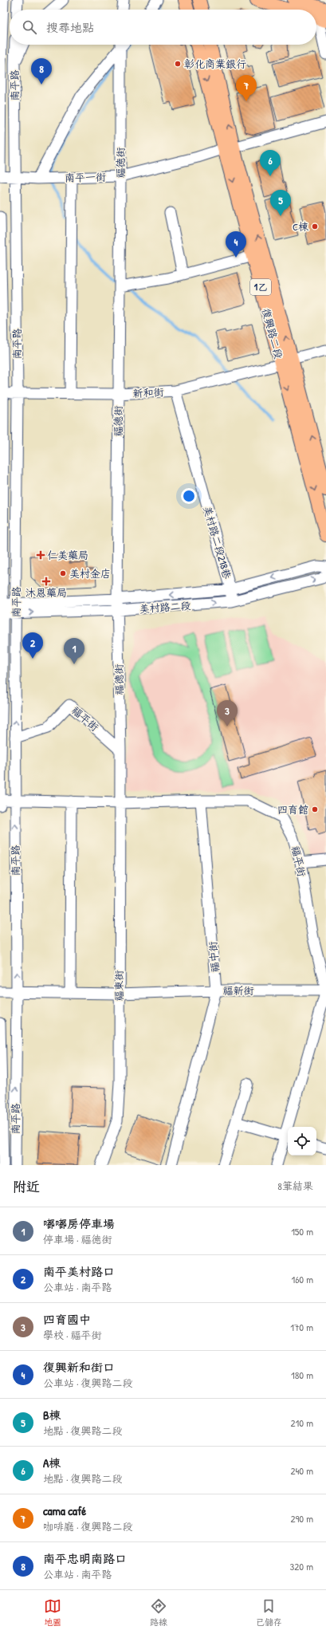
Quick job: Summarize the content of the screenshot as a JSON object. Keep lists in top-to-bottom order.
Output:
{
  "streets": {
    "main road": ["1乙", "復興路二段"],
    "street": [
      "南平路",
      "福德街",
      "南平一街",
      "新和街",
      "美村路二段218巷",
      "美村路二段",
      "福平街",
      "福中街",
      "福東街",
      "福新街"
    ]
  },
  "crossings": [
    ["南平路", "南平一街"],
    ["南平路", "新和街"],
    ["南平路", "美村路二段"],
    ["南平路", "福平街"],
    ["南平路", "福新街"],
    ["福德街", "南平一街"],
    ["福德街", "新和街"],
    ["福德街", "美村路二段"],
    ["福德街", "福平街"],
    ["福德街", "福東街"],
    ["南平一街", "復興路二段"],
    ["復興路二段", "新和街"],
    ["新和街", "美村路二段218巷"],
    ["美村路二段218巷", "美村路二段"],
    ["福平街", "福中街"],
    ["福平街", "福東街"],
    ["福平街", "福新街"],
    ["福中街", "福新街"],
    ["福東街", "福新街"]
  ],
  "places": {
    "other": [
      "彰化商業銀行",
      "C棟",
      "美村金店",
      "四育館"
    ],
    "health": ["仁美藥局", "沐恩藥局"]
  },
  "page": {
    "search": "搜尋地點",
    "pins": [
      "8",
      "7",
      "6",
      "5",
      "4",
      "2",
      "1",
      "3"
    ],
    "heading": ["附近", "8筆結果"],
    "list": [
      {
        "mark": "1",
        "name": "嘟嘟房停車場",
        "note": "停車場 · 福德街",
        "value": "150 m"
      },
      {
        "mark": "2",
        "name": "南平美村路口",
        "note": "公車站 · 南平路",
        "value": "160 m"
      },
      {
        "mark": "3",
        "name": "四育國中",
        "note": "學校 · 福平街",
        "value": "170 m"
      },
      {
        "mark": "4",
        "name": "復興新和街口",
        "note": "公車站 · 復興路二段",
        "value": "180 m"
      },
      {
        "mark": "5",
        "name": "B棟",
        "note": "地點 · 復興路二段",
        "value": "210 m"
      },
      {
        "mark": "6",
        "name": "A棟",
        "note": "地點 · 復興路二段",
        "value": "240 m"
      },
      {
        "mark": "7",
        "name": "cama café",
        "note": "咖啡廳 · 復興路二段",
        "value": "290 m"
      },
      {
        "mark": "8",
        "name": "南平忠明南路口",
        "note": "公車站 · 南平路",
        "value": "320 m"
      }
    ],
    "nav": ["地圖", "路線", "已儲存"]
  }
}
